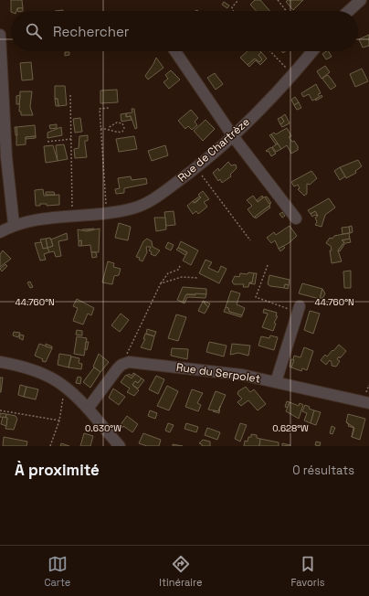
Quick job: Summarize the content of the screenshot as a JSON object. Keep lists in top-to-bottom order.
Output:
{
  "streets": {
    "street": ["Rue de Chartrèze", "Rue du Serpolet"]
  },
  "page": {
    "search": "Rechercher",
    "heading": ["À proximité", "0 résultats"],
    "nav": ["Carte", "Itinéraire", "Favoris"]
  },
  "coordinates": ["44.760°N", "0.630°W", "0.628°W"]
}
